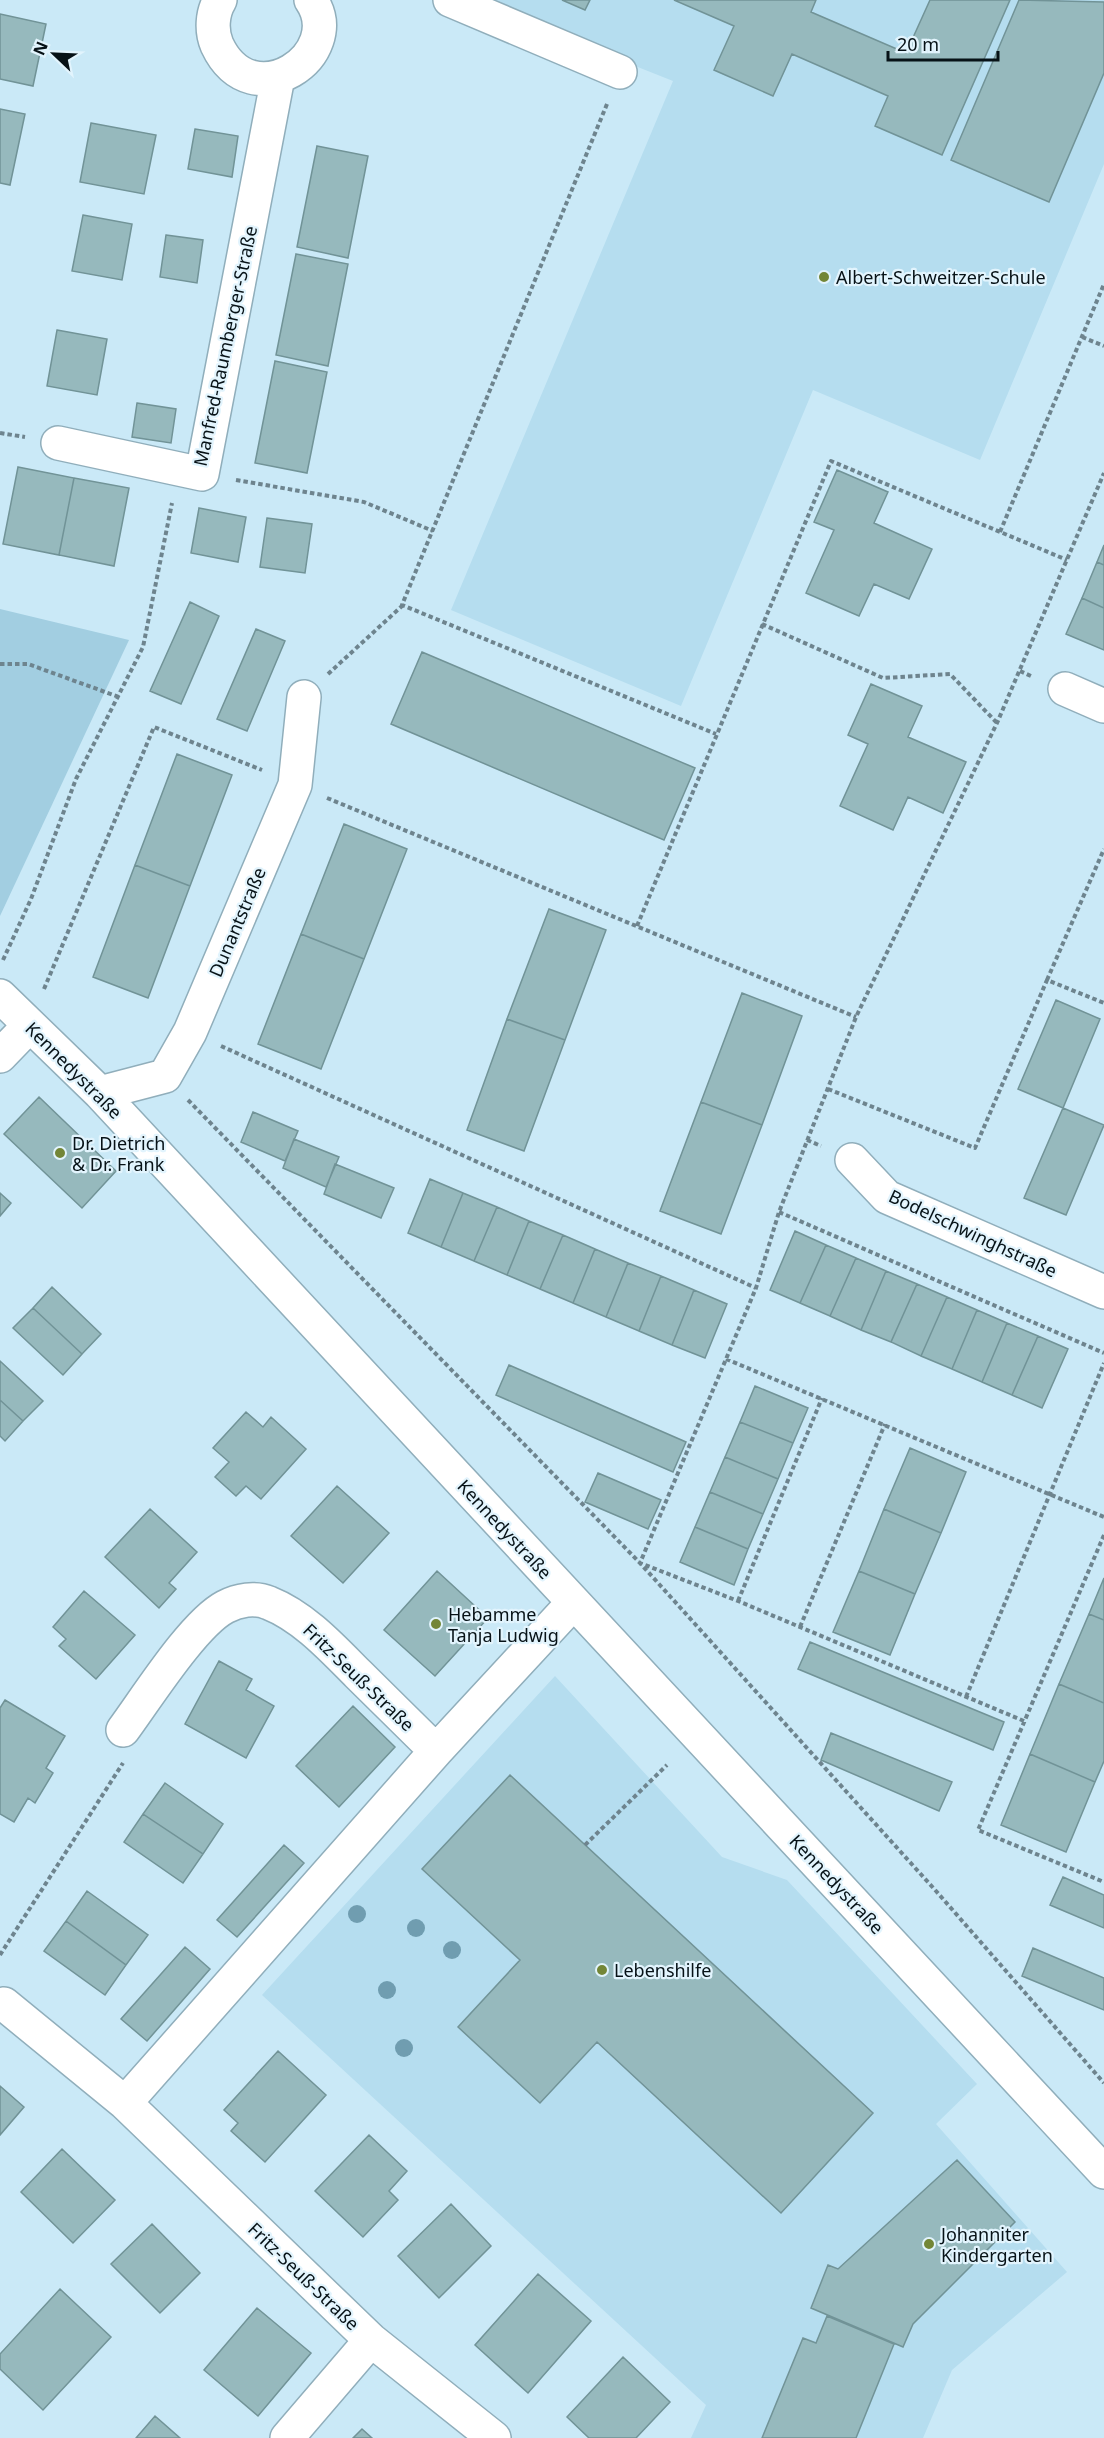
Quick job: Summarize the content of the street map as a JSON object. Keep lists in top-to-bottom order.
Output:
{
  "streets": {
    "street": [
      "Manfred-Raumberger-Straße",
      "Dunantstraße",
      "Kennedystraße",
      "Bodelschwinghstraße",
      "Fritz-Seuß-Straße"
    ]
  },
  "places": [
    "Albert-Schweitzer-Schule",
    "Dr. Dietrich & Dr. Frank",
    "Hebamme Tanja Ludwig",
    "Lebenshilfe",
    "Johanniter Kindergarten"
  ],
  "scale_bar": "20 m",
  "north": "top left"
}
